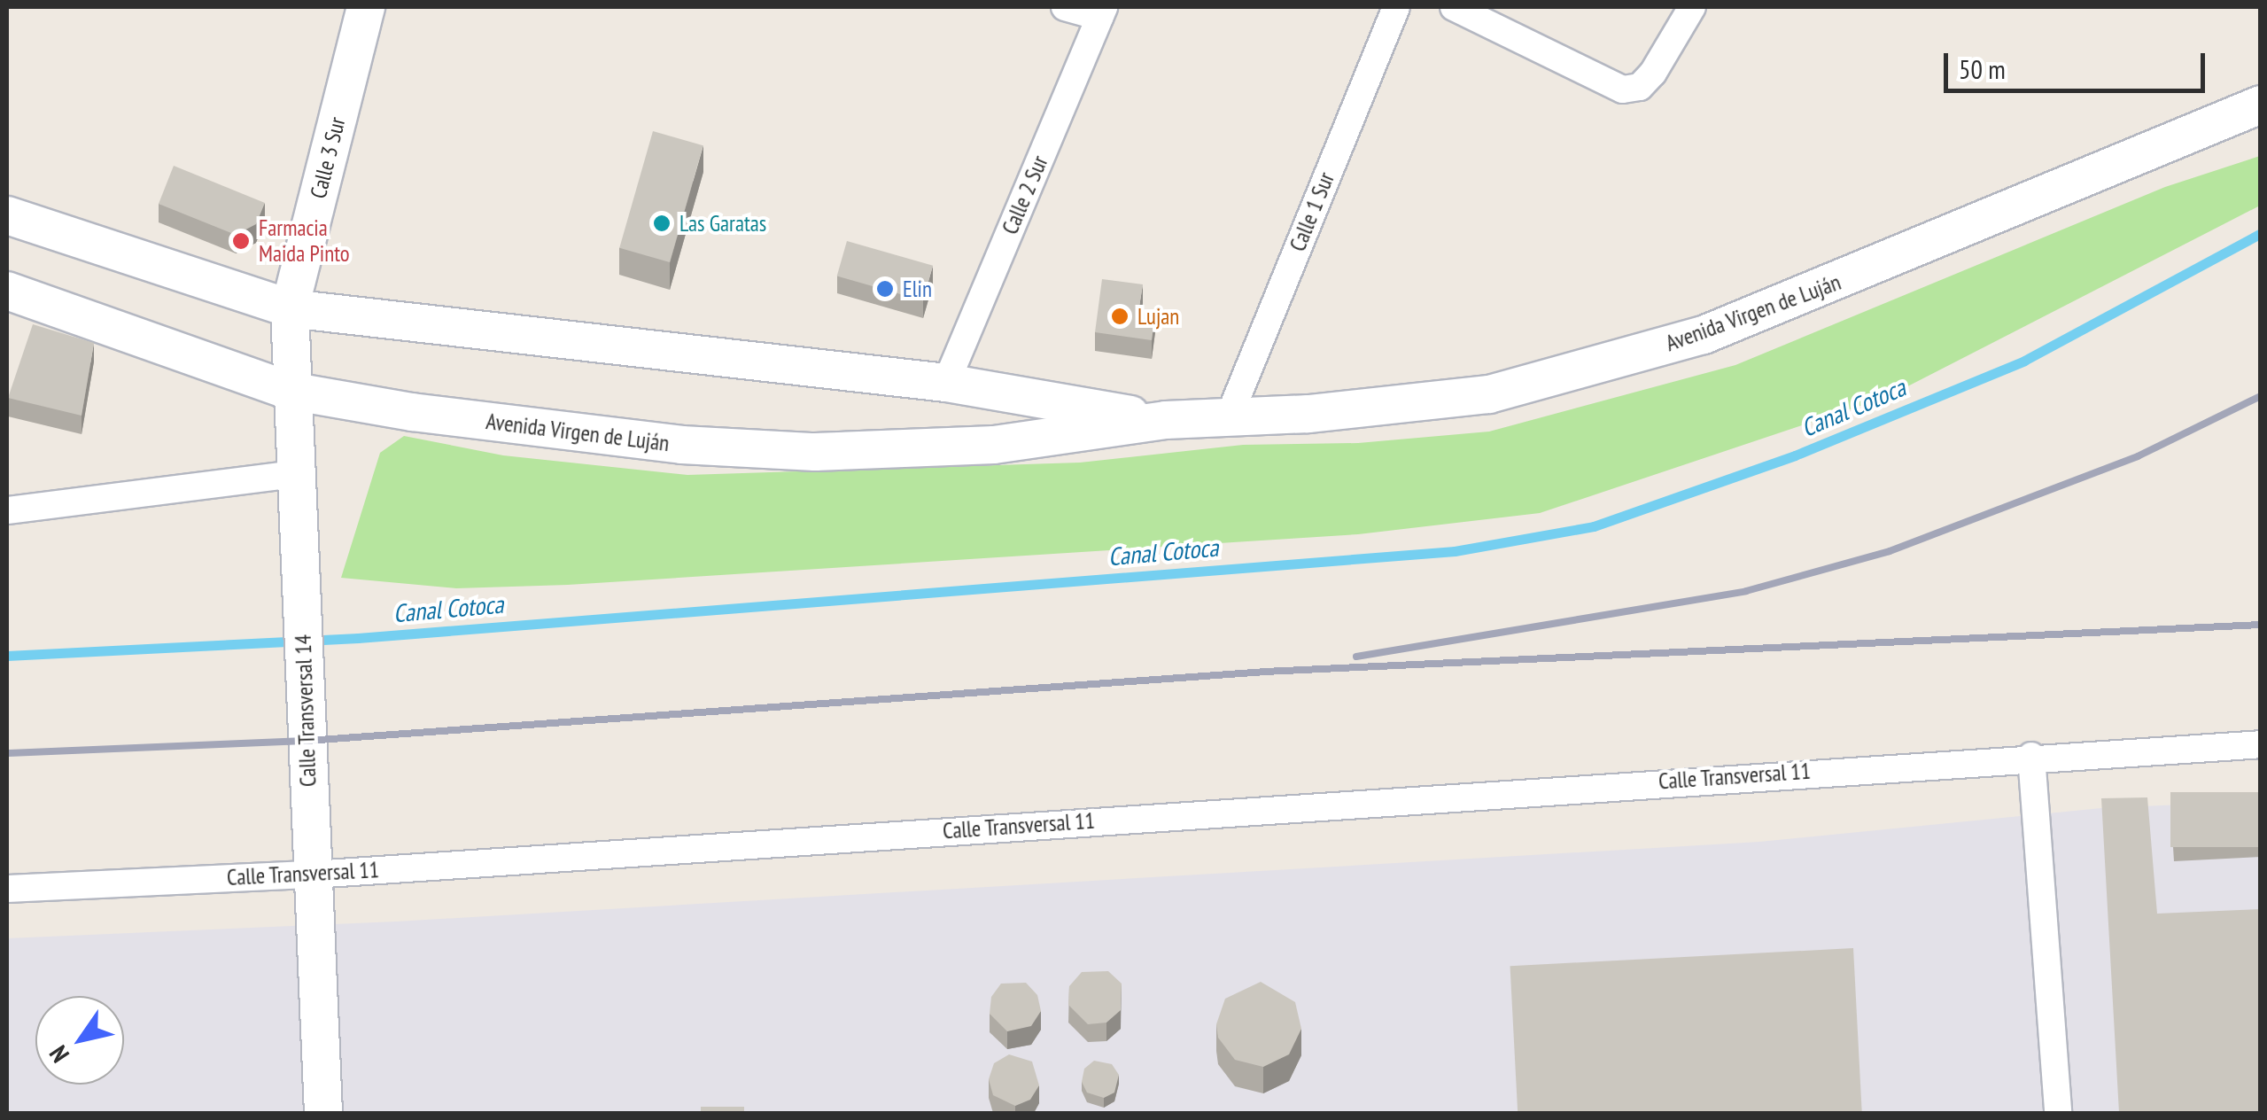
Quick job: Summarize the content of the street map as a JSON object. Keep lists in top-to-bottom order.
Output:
{
  "streets": {
    "main road": ["Calle 3 Sur", "Avenida Virgen de Luján", "Calle Transversal 14"],
    "street": ["Calle 2 Sur", "Calle 1 Sur", "Calle Transversal 11"]
  },
  "crossings": [
    ["Calle 3 Sur", "Avenida Virgen de Luján"],
    ["Calle 3 Sur", "Calle Transversal 14"],
    ["Calle 2 Sur", "Avenida Virgen de Luján"],
    ["Calle 1 Sur", "Avenida Virgen de Luján"],
    ["Avenida Virgen de Luján", "Calle Transversal 14"],
    ["Calle Transversal 14", "Calle Transversal 11"]
  ],
  "water": ["Canal Cotoca"],
  "places": [
    "Las Garatas",
    "Farmacia Maida Pinto",
    "Elin",
    "Lujan"
  ],
  "scale_bar": "50 m",
  "north": "bottom left"
}
